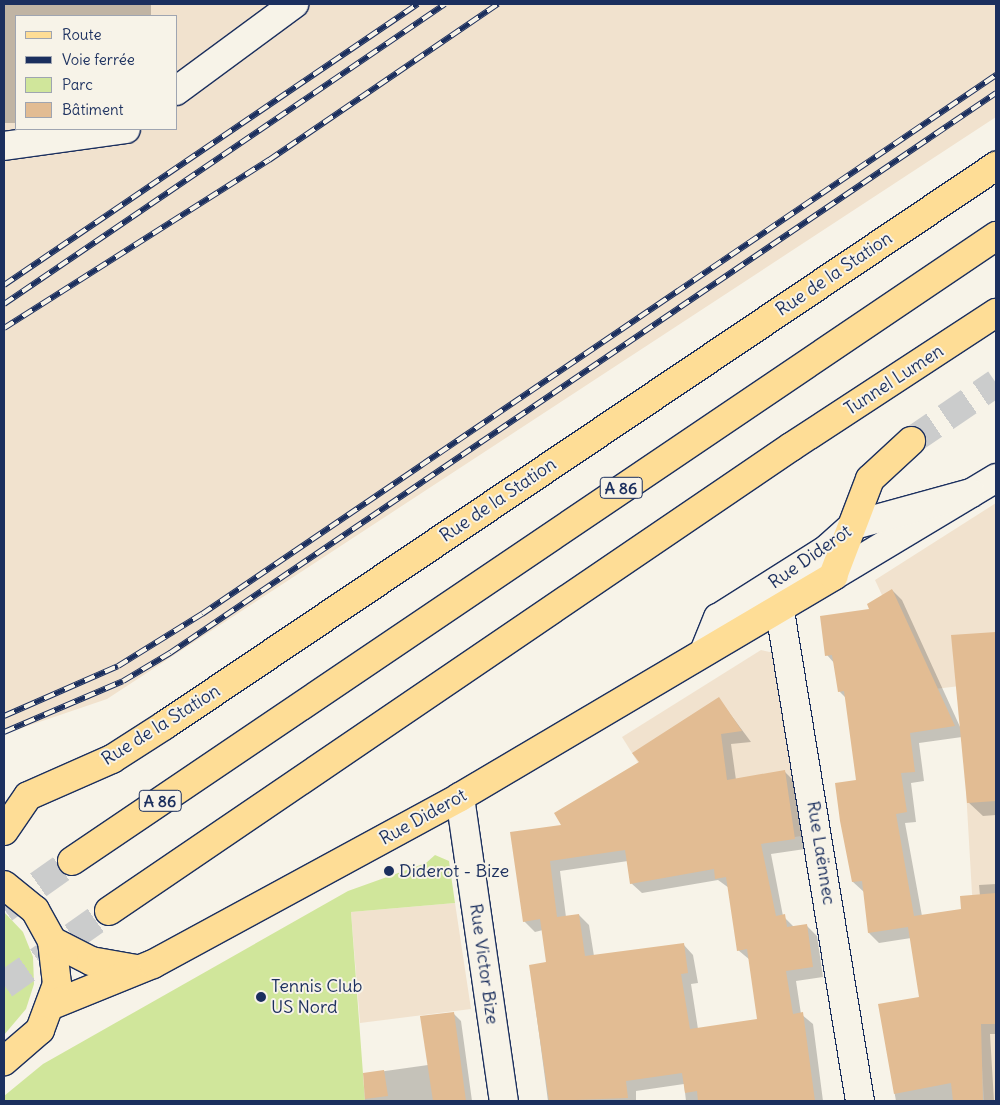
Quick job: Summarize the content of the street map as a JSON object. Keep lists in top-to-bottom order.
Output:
{
  "streets": {
    "main road": [
      "Rue de la Station",
      "Tunnel Lumen",
      "A 86",
      "Rue Diderot"
    ],
    "street": ["Rue Laënnec", "Rue Victor Bize"]
  },
  "crossings": [
    ["Rue Diderot", "Rue Laënnec"],
    ["Rue Diderot", "Rue Victor Bize"]
  ],
  "places": ["Diderot - Bize", "Tennis Club US Nord"],
  "legend": [
    "Route",
    "Voie ferrée",
    "Parc",
    "Bâtiment"
  ]
}
